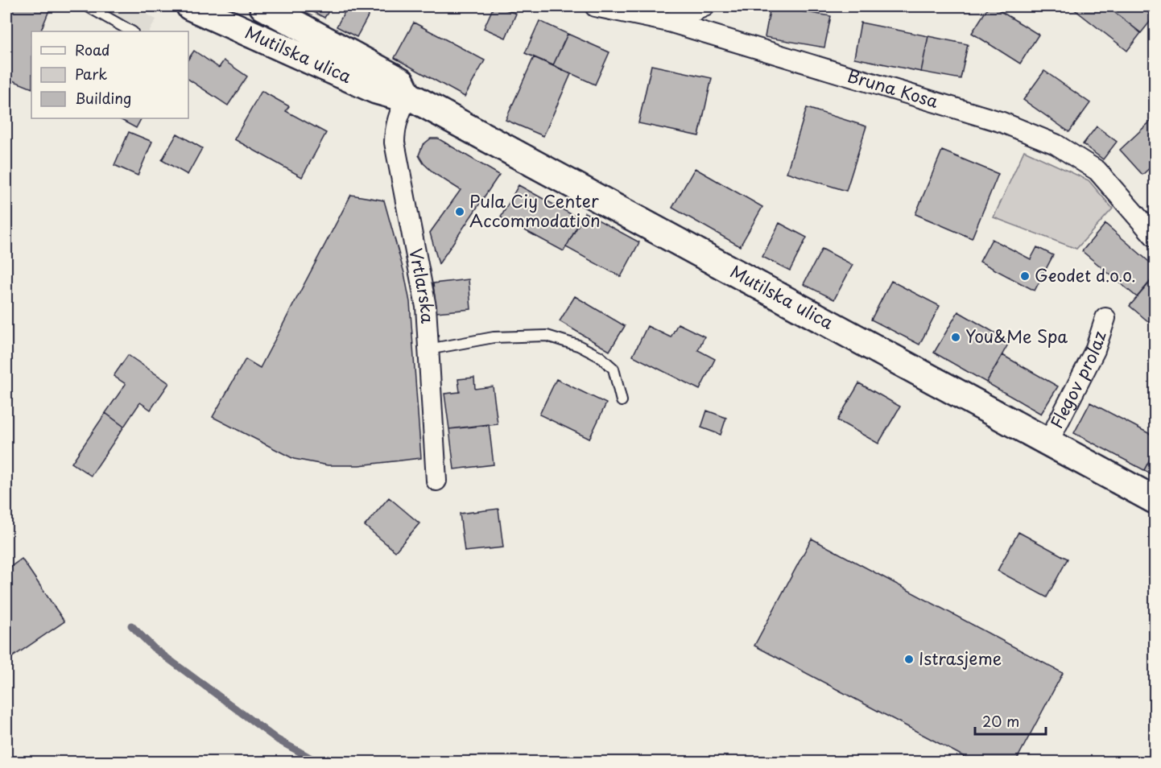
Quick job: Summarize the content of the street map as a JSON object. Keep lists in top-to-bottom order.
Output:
{
  "streets": {
    "main road": ["Mutilska ulica"],
    "street": ["Bruna Kosa", "Vrtlarska", "Flegov prolaz"]
  },
  "crossings": [
    ["Mutilska ulica", "Vrtlarska"],
    ["Mutilska ulica", "Flegov prolaz"]
  ],
  "places": [
    "Pula Ciy Center Accommodation",
    "Geodet d.o.o.",
    "You&Me Spa",
    "Istrasjeme"
  ],
  "legend": ["Road", "Park", "Building"],
  "scale_bar": "20 m"
}
